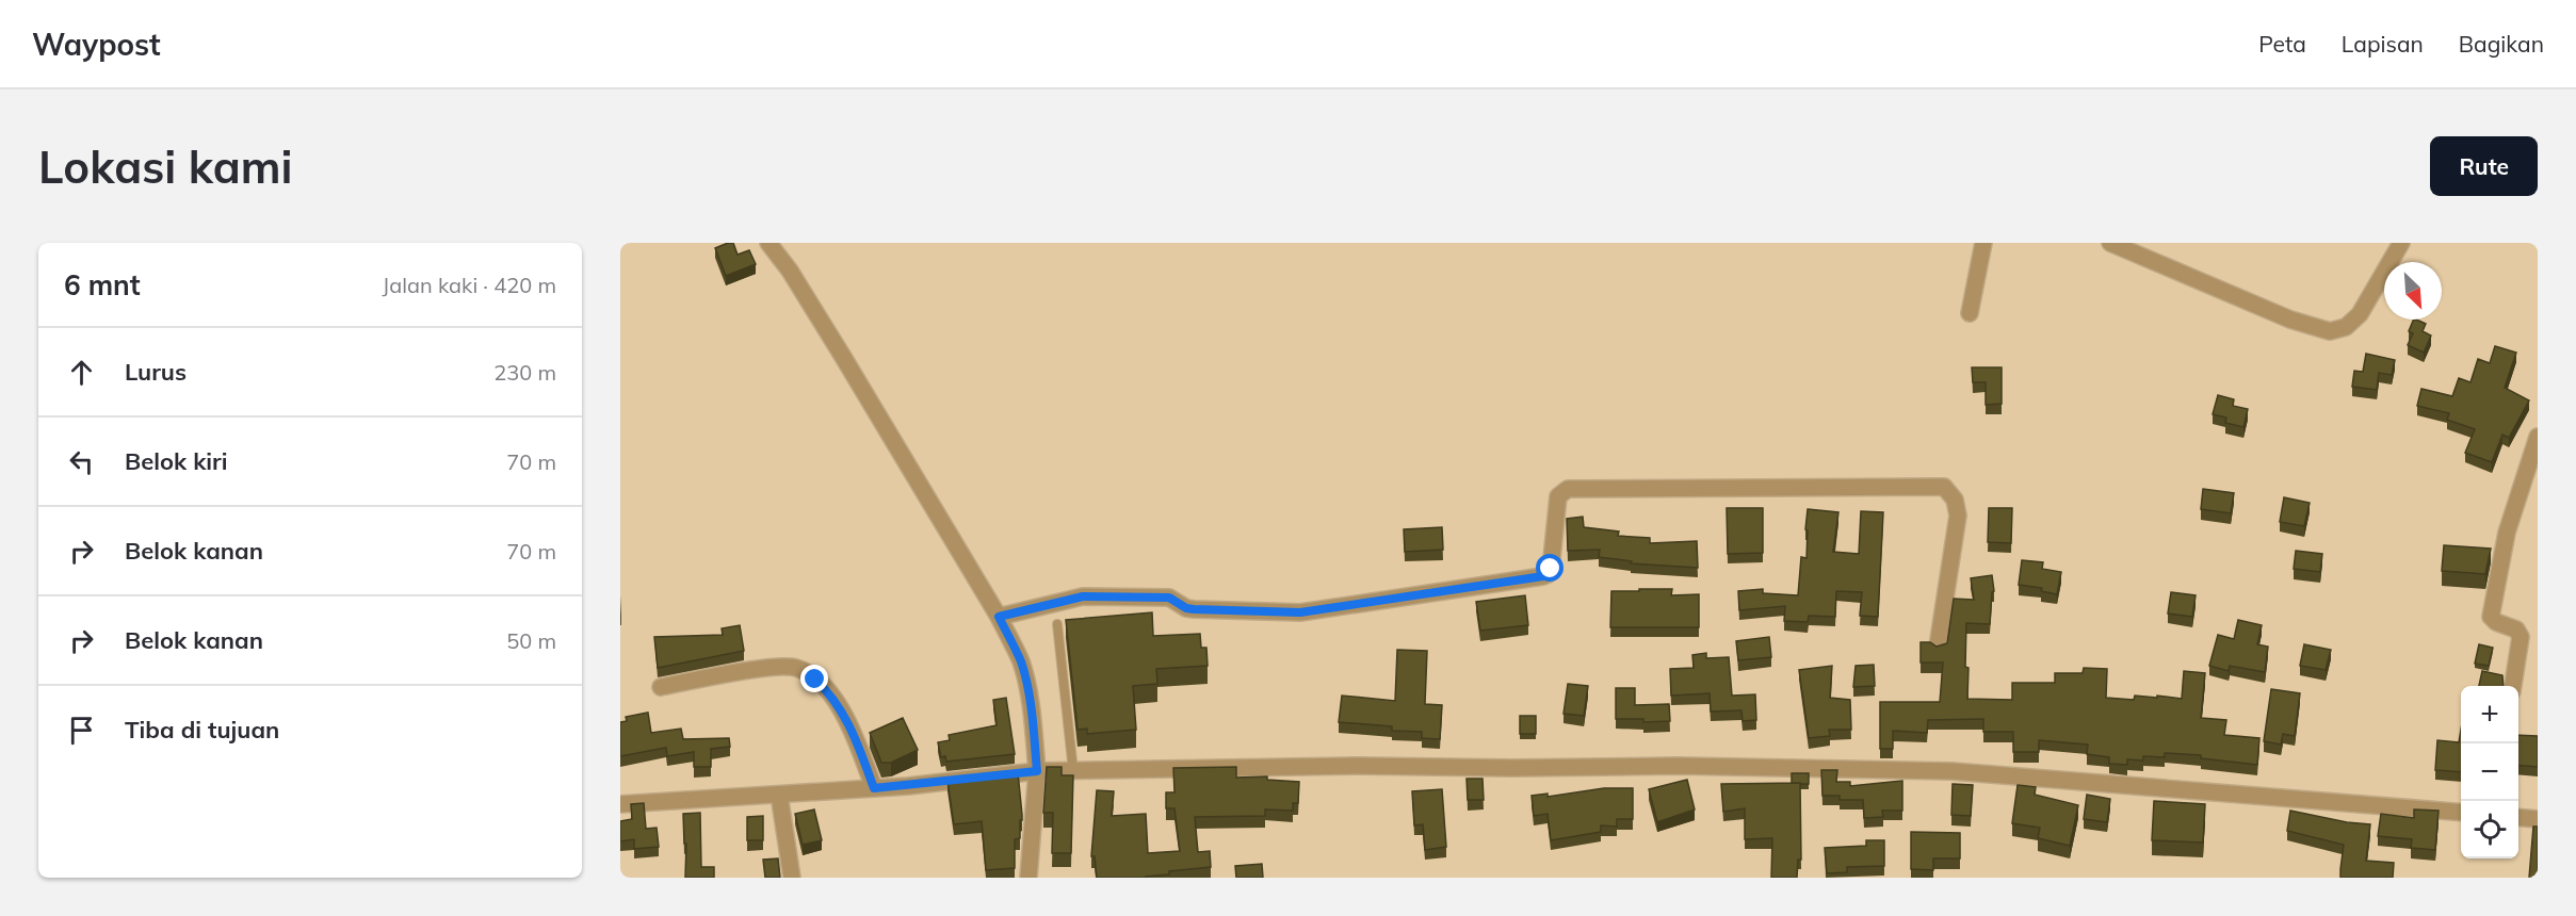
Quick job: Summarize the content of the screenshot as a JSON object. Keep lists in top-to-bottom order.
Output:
{
  "north": "bottom right",
  "page": {
    "header": "Waypost",
    "nav": ["Peta", "Lapisan", "Bagikan"],
    "buttons": "Rute",
    "title": "Lokasi kami",
    "heading": ["6 mnt", "Jalan kaki · 420 m"],
    "list": [
      ["Lurus", "230 m"],
      ["Belok kiri", "70 m"],
      ["Belok kanan", "70 m"],
      ["Belok kanan", "50 m"],
      "Tiba di tujuan"
    ],
    "map_buttons": ["+", "−"]
  }
}
